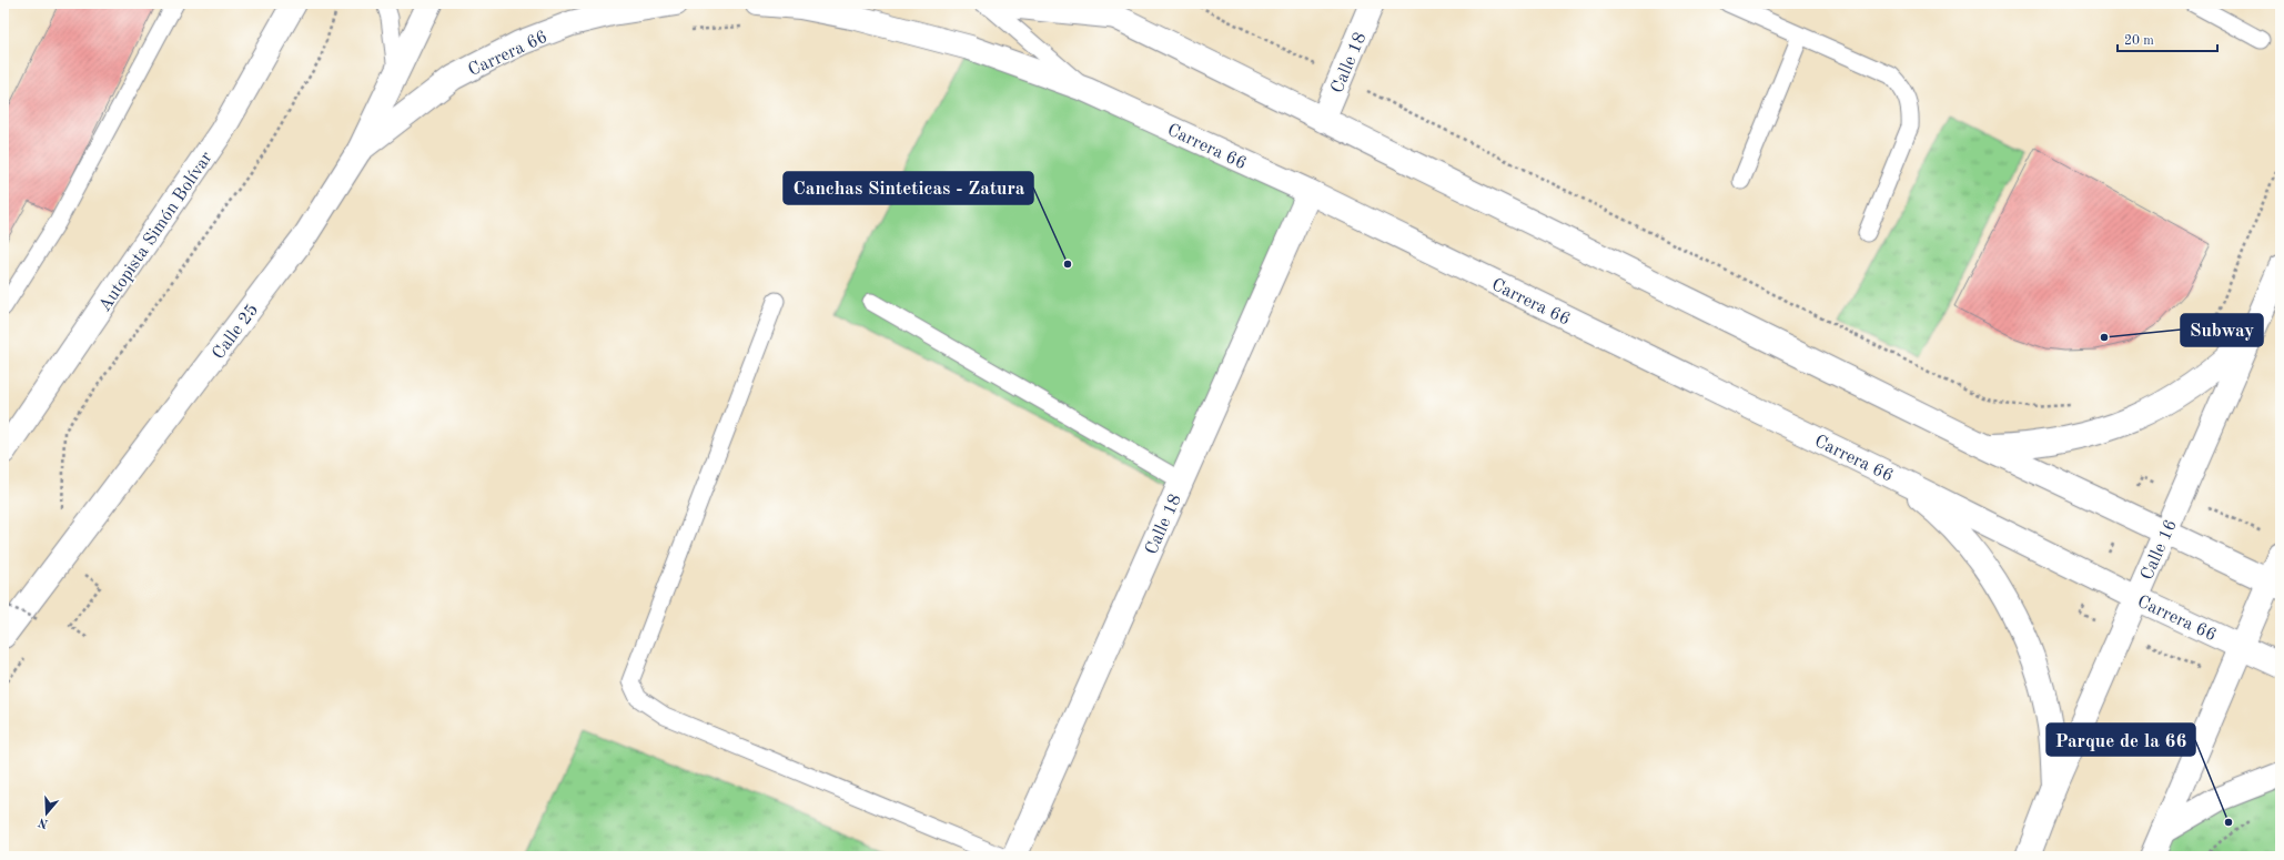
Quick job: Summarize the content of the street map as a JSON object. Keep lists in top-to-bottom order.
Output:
{
  "streets": {
    "main road": [
      "Carrera 66",
      "Calle 18",
      "Autopista Simón Bolívar",
      "Calle 25",
      "Calle 16"
    ]
  },
  "crossings": [
    ["Carrera 66", "Calle 18"],
    ["Carrera 66", "Calle 25"],
    ["Carrera 66", "Calle 16"]
  ],
  "places": ["Canchas Sinteticas - Zatura", "Subway", "Parque de la 66"],
  "scale_bar": "20 m",
  "north": "bottom"
}
